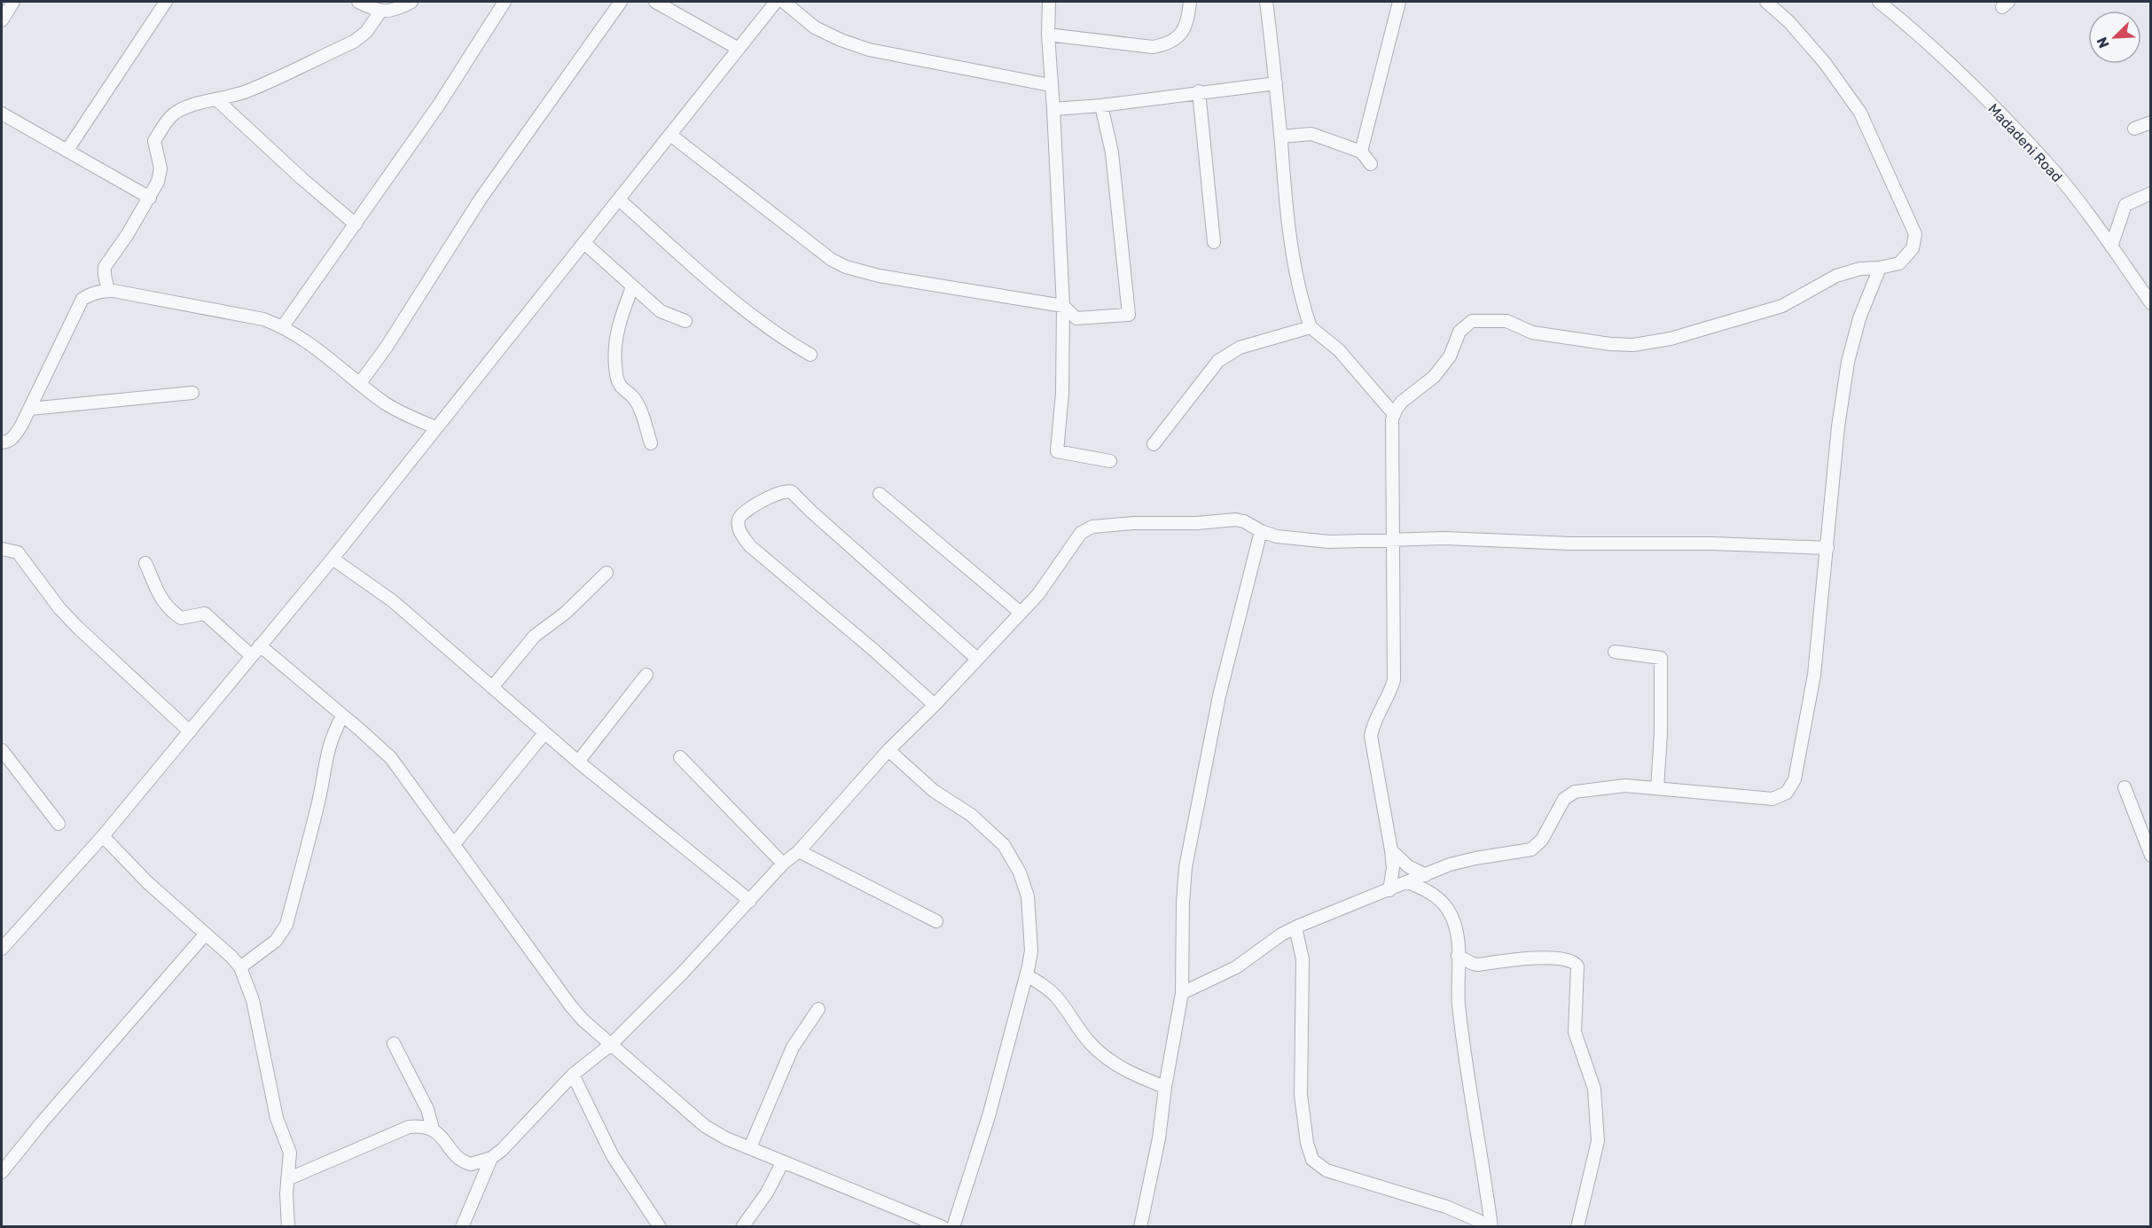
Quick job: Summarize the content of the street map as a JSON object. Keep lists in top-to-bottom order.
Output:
{
  "streets": {
    "street": ["Madadeni Road"]
  },
  "north": "bottom left"
}
